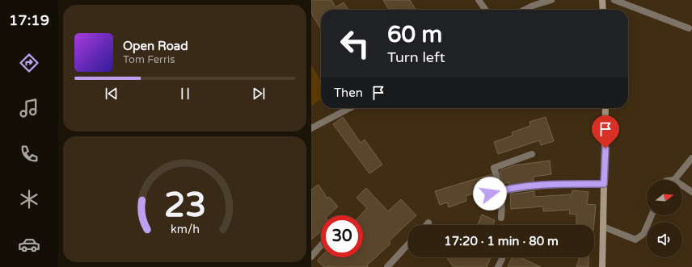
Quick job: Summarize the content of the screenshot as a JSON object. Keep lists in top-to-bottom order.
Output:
{
  "north": "right",
  "page": {
    "tabs": "17:19",
    "turn": ["60 m", "Turn left"],
    "song": ["Open Road", "Tom Ferris"],
    "then": "Then",
    "limit": "30",
    "trip": "17:20 · 1 min · 80 m",
    "gauge": ["23", "km/h"]
  }
}
